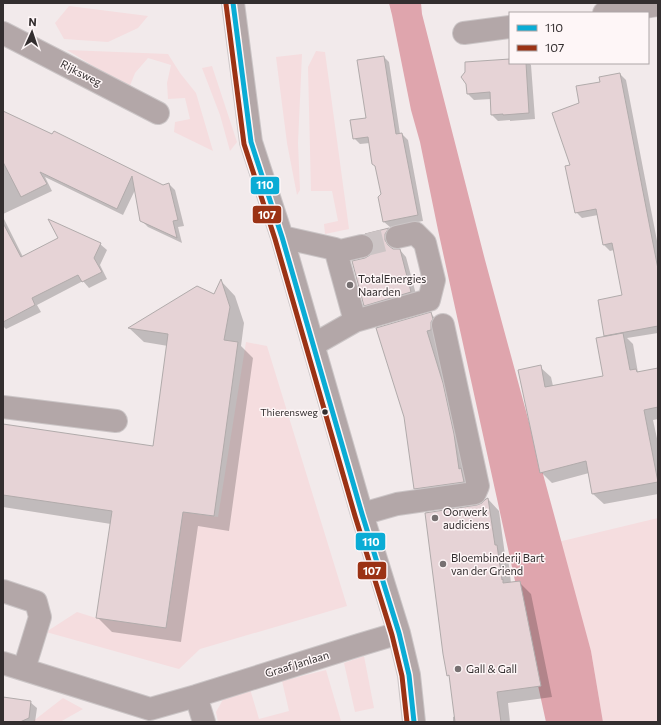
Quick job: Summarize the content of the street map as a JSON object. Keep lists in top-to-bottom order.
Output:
{
  "streets": {
    "street": ["Rijksweg", "Graaf Janlaan"]
  },
  "places": [
    "TotalEnergies Naarden",
    "Thierensweg",
    "Oorwerk audiciens",
    "Bloembinderij Bart van der Griend",
    "Gall & Gall"
  ],
  "lines": ["transit line 110", "transit line 107"],
  "legend": ["110", "107"],
  "north": "top"
}
